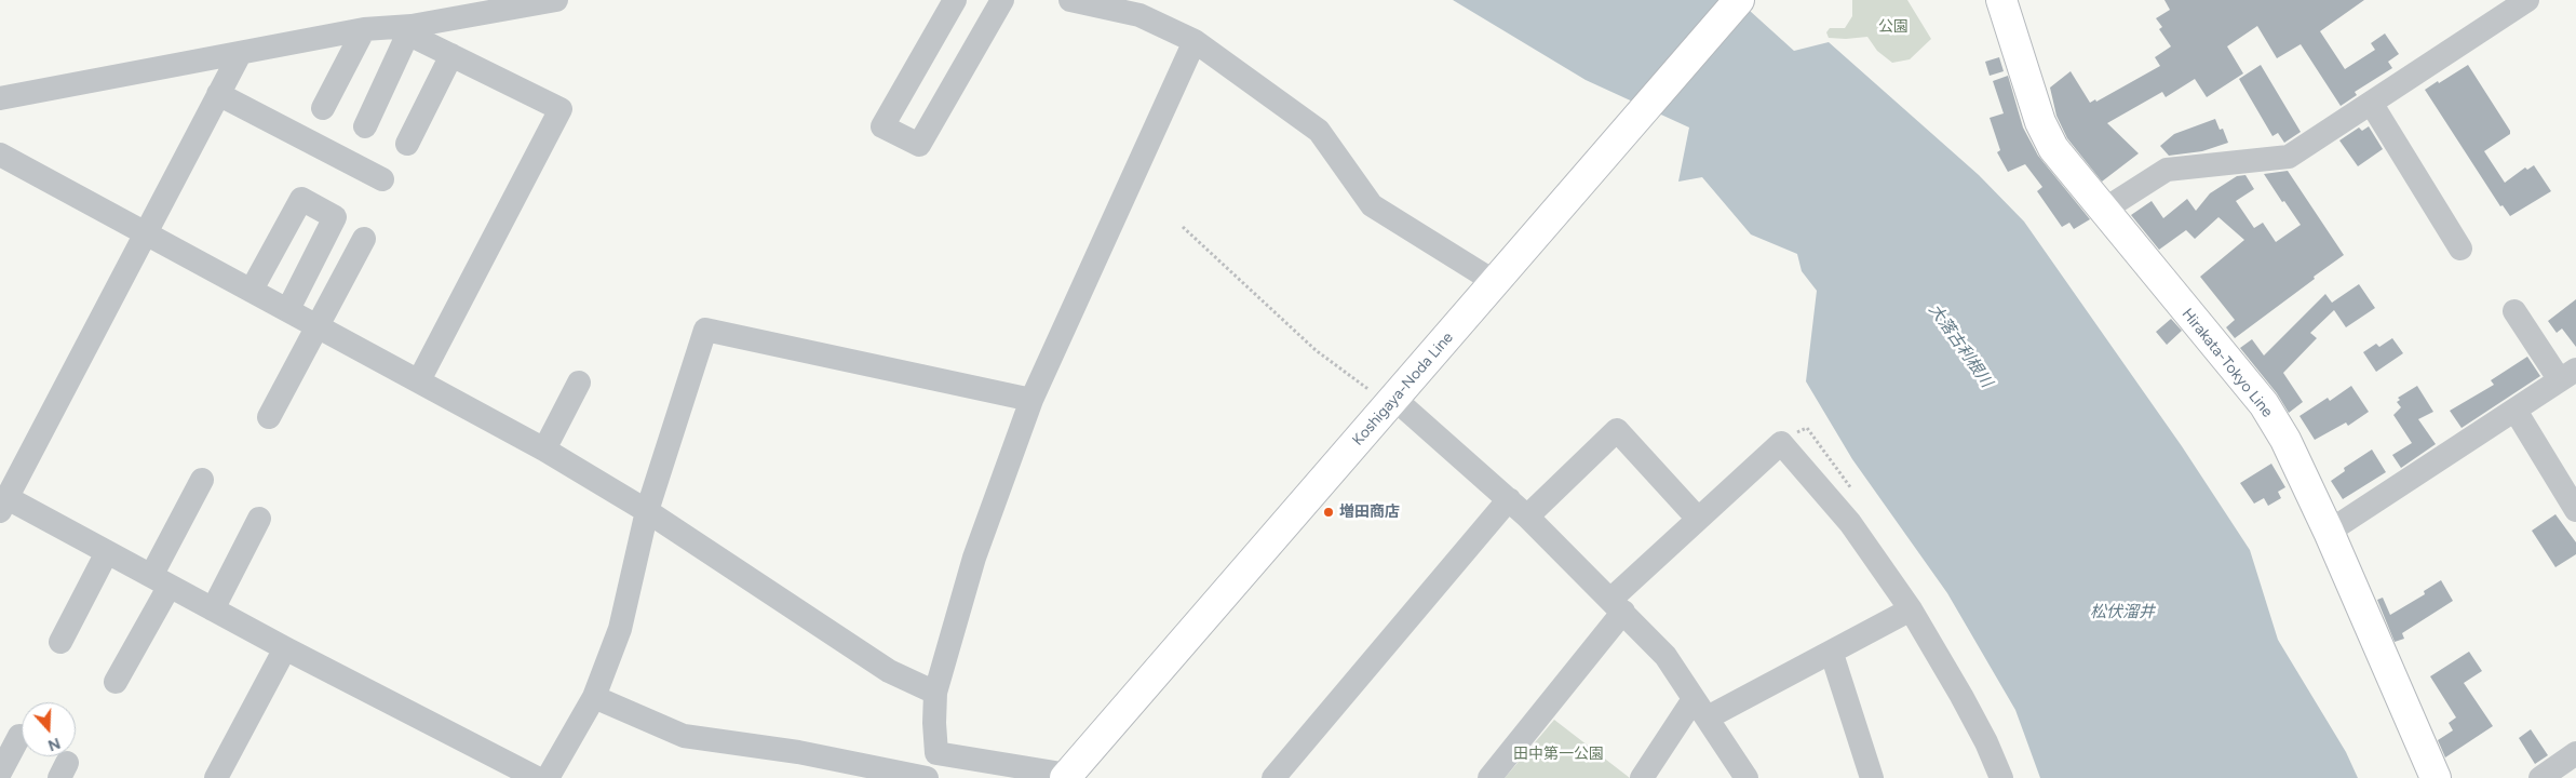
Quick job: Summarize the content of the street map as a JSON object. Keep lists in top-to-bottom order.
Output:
{
  "streets": {
    "main road": ["Hirakata-Tokyo Line", "Koshigaya-Noda Line"]
  },
  "water": ["大落古利根川", "松伏溜井"],
  "parks": ["公園", "田中第一公園"],
  "places": ["増田商店"],
  "north": "bottom"
}
